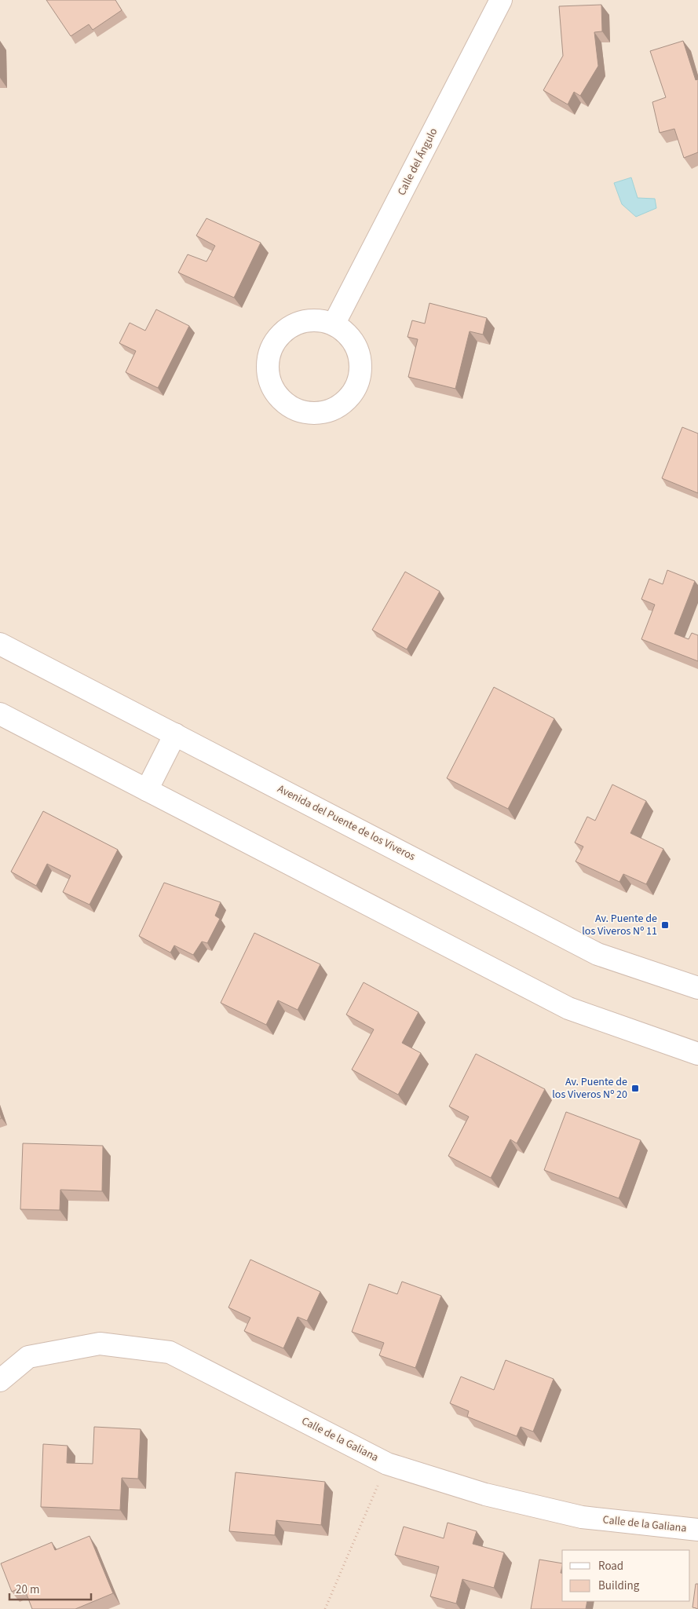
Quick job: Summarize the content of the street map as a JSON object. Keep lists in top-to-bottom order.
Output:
{
  "streets": {
    "street": ["Calle del Ángulo", "Avenida del Puente de los Viveros", "Calle de la Galiana"]
  },
  "places": {
    "transit": ["Av. Puente de los Viveros Nº 11", "Av. Puente de los Viveros Nº 20"]
  },
  "legend": ["Road", "Building"],
  "scale_bar": "20 m"
}
